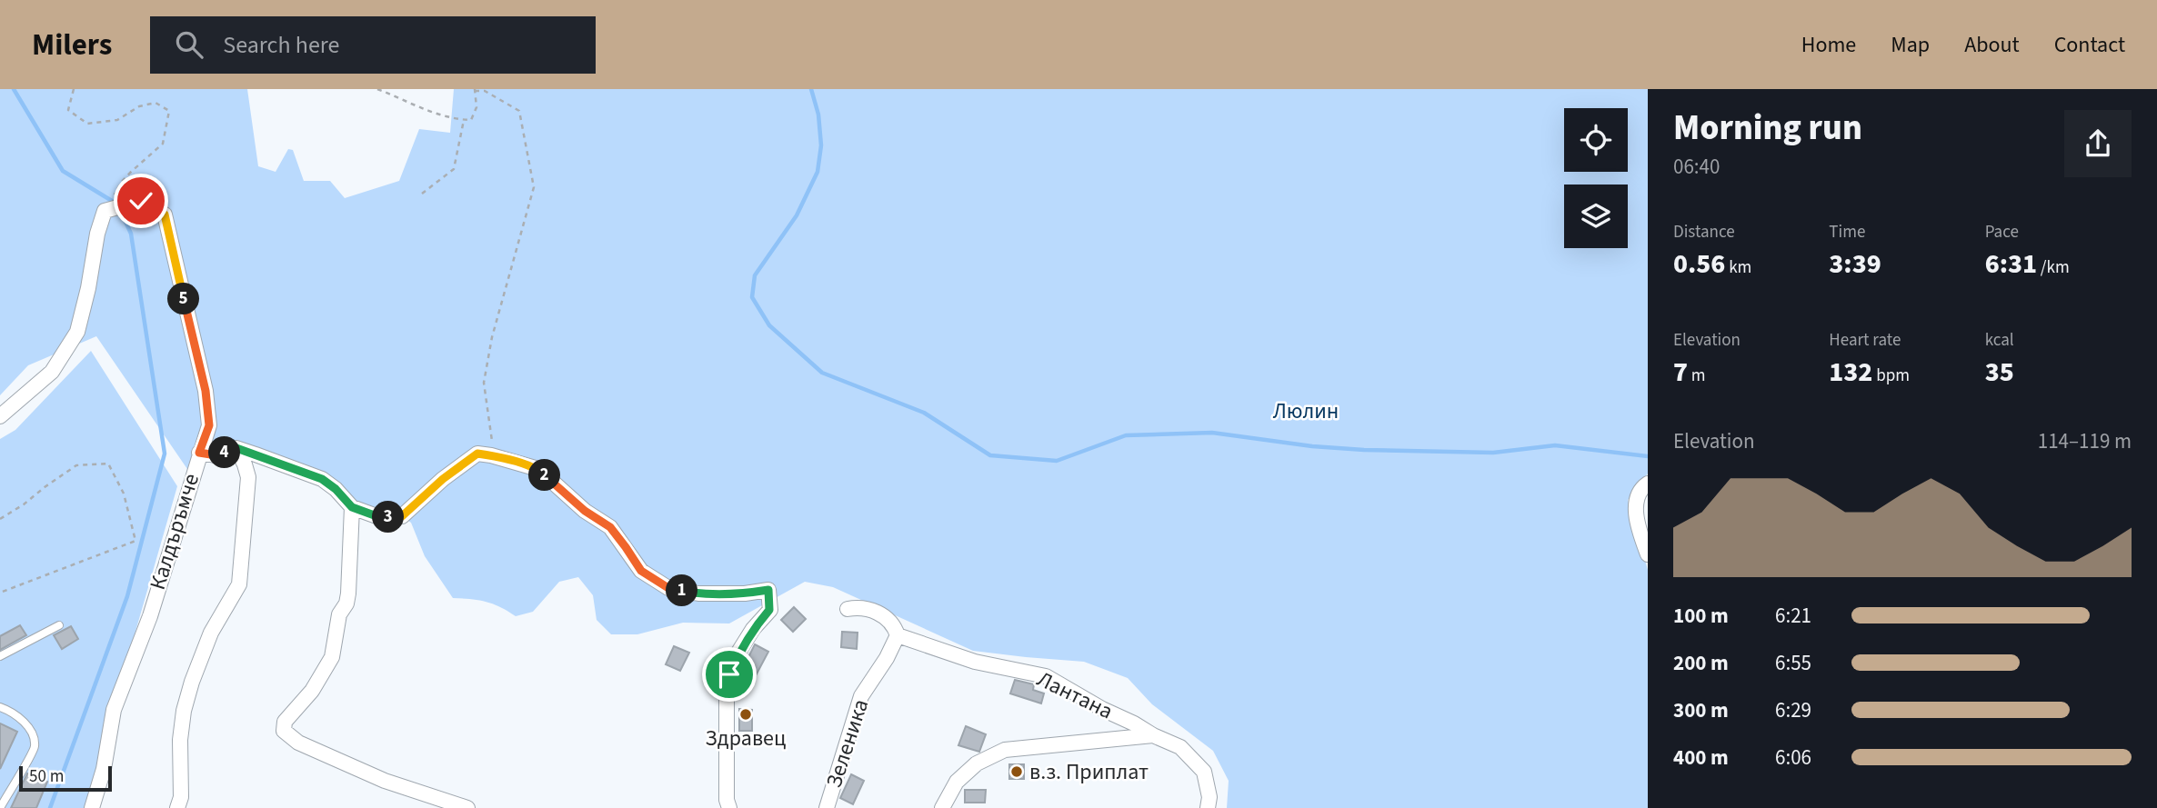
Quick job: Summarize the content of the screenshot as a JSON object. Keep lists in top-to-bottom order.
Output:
{
  "streets": {
    "street": ["Калдъръмче", "Лантана", "Зеленика"]
  },
  "crossings": [
    ["Лантана", "Зеленика"]
  ],
  "parks": ["Люлин"],
  "places": ["Здравец", "в.з. Приплат"],
  "scale_bar": "50 m",
  "page": {
    "header": "Milers",
    "search": "Search here",
    "nav": [
      "Home",
      "Map",
      "About",
      "Contact"
    ],
    "heading": ["Morning run", "06:40"],
    "stats": [
      ["Distance", "0.56 km"],
      ["Time", "3:39"],
      ["Pace", "6:31 /km"],
      ["Elevation", "7 m"],
      ["Heart rate", "132 bpm"],
      ["kcal", "35"]
    ],
    "pins": [
      "5",
      "4",
      "2",
      "3",
      "1"
    ],
    "chart": ["Elevation", "114–119 m"],
    "list": [
      {
        "name": "100 m",
        "note": "6:21"
      },
      {
        "name": "200 m",
        "note": "6:55"
      },
      {
        "name": "300 m",
        "note": "6:29"
      },
      {
        "name": "400 m",
        "note": "6:06"
      }
    ],
    "scale": "50 m"
  }
}
